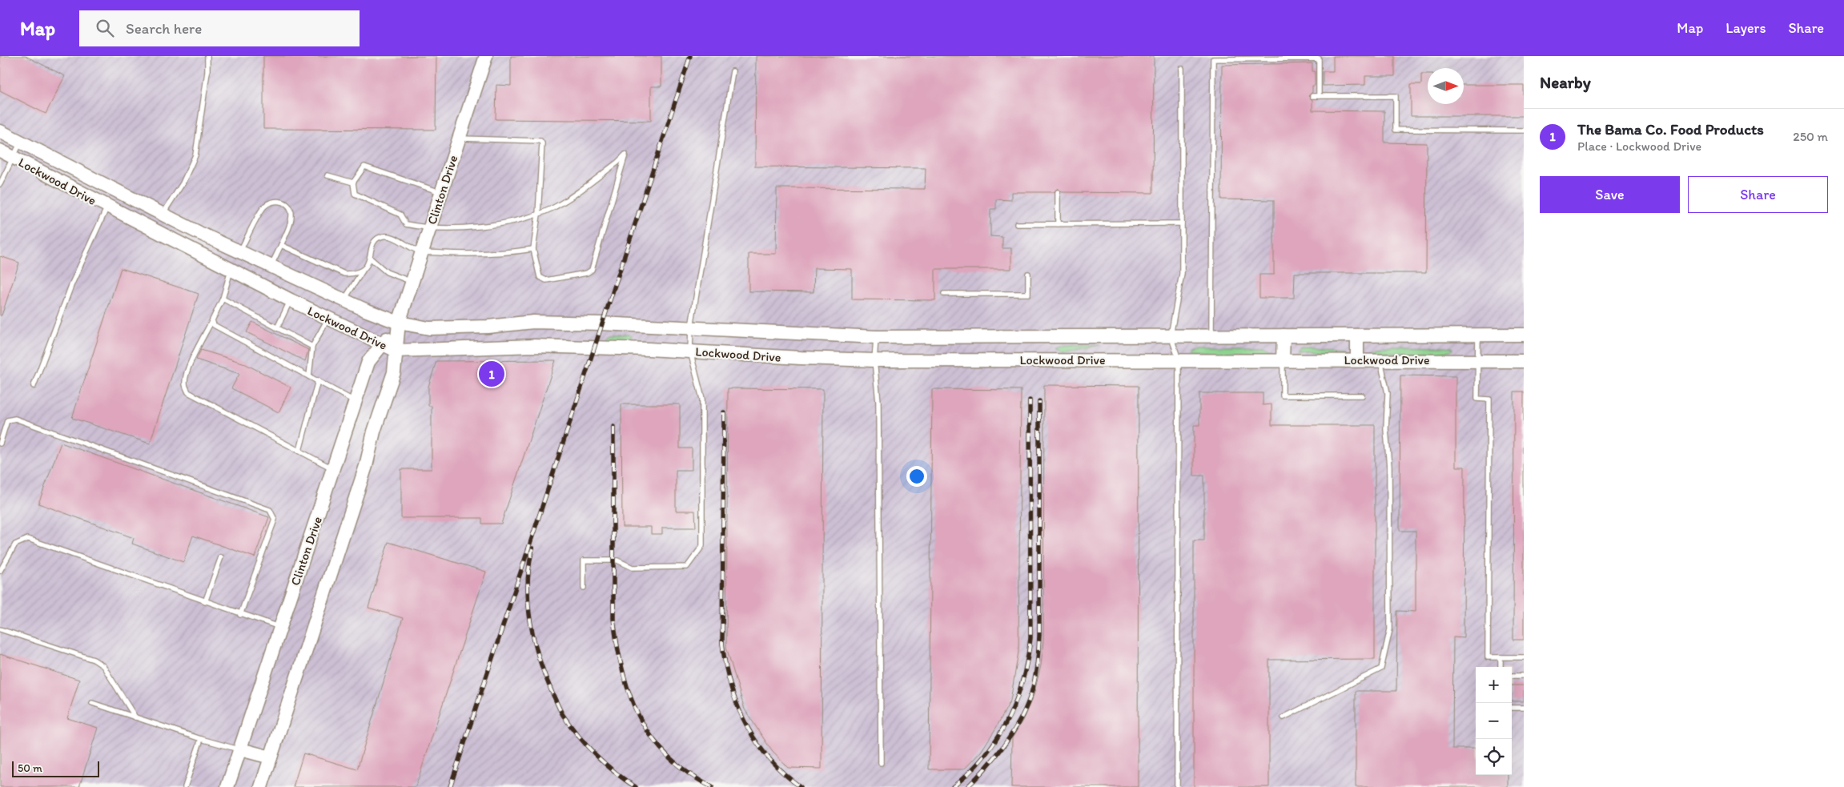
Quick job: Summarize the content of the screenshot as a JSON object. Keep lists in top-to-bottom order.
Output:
{
  "streets": {
    "main road": ["Lockwood Drive", "Clinton Drive"]
  },
  "crossings": [
    ["Lockwood Drive", "Clinton Drive"]
  ],
  "scale_bar": "50 m",
  "north": "right",
  "page": {
    "header": "Map",
    "search": "Search here",
    "nav": ["Map", "Layers", "Share"],
    "heading": "Nearby",
    "list": [
      {
        "mark": "1",
        "name": "The Bama Co. Food Products",
        "note": "Place · Lockwood Drive",
        "value": "250 m"
      }
    ],
    "buttons": ["Save", "Share"],
    "pins": "1",
    "map_buttons": ["+", "−"],
    "scale": "50 m"
  }
}
